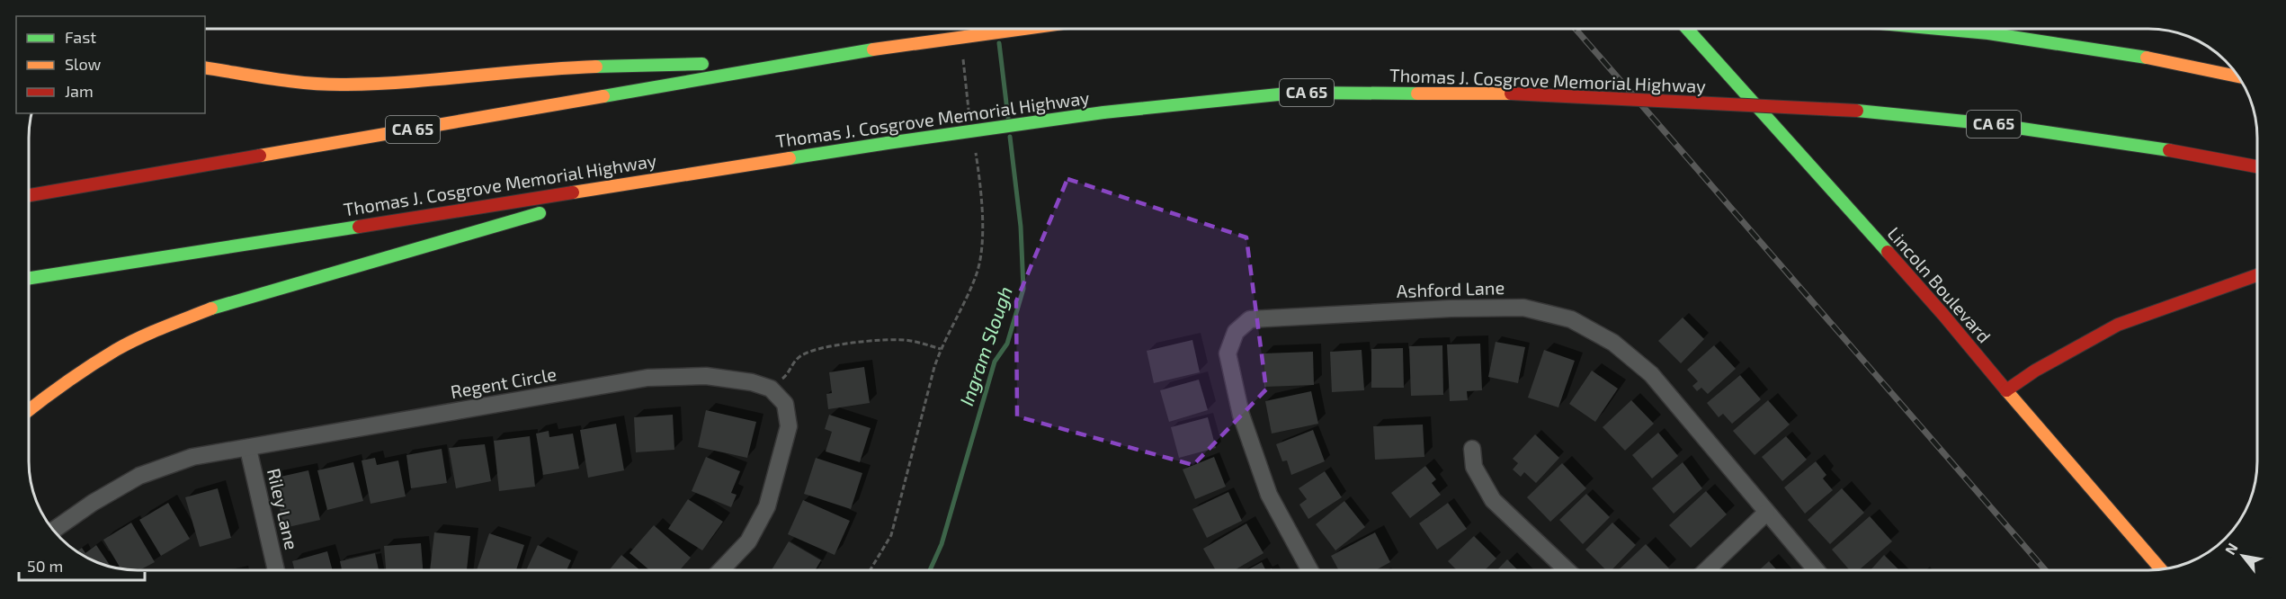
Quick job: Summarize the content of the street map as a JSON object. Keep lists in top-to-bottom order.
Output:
{
  "streets": {
    "main road": ["Thomas J. Cosgrove Memorial Highway", "CA 65", "Lincoln Boulevard"],
    "street": ["Ashford Lane", "Regent Circle", "Riley Lane"]
  },
  "crossings": [
    ["Regent Circle", "Riley Lane"]
  ],
  "water": ["Ingram Slough"],
  "legend": ["Fast", "Slow", "Jam"],
  "scale_bar": "50 m",
  "north": "top left"
}
